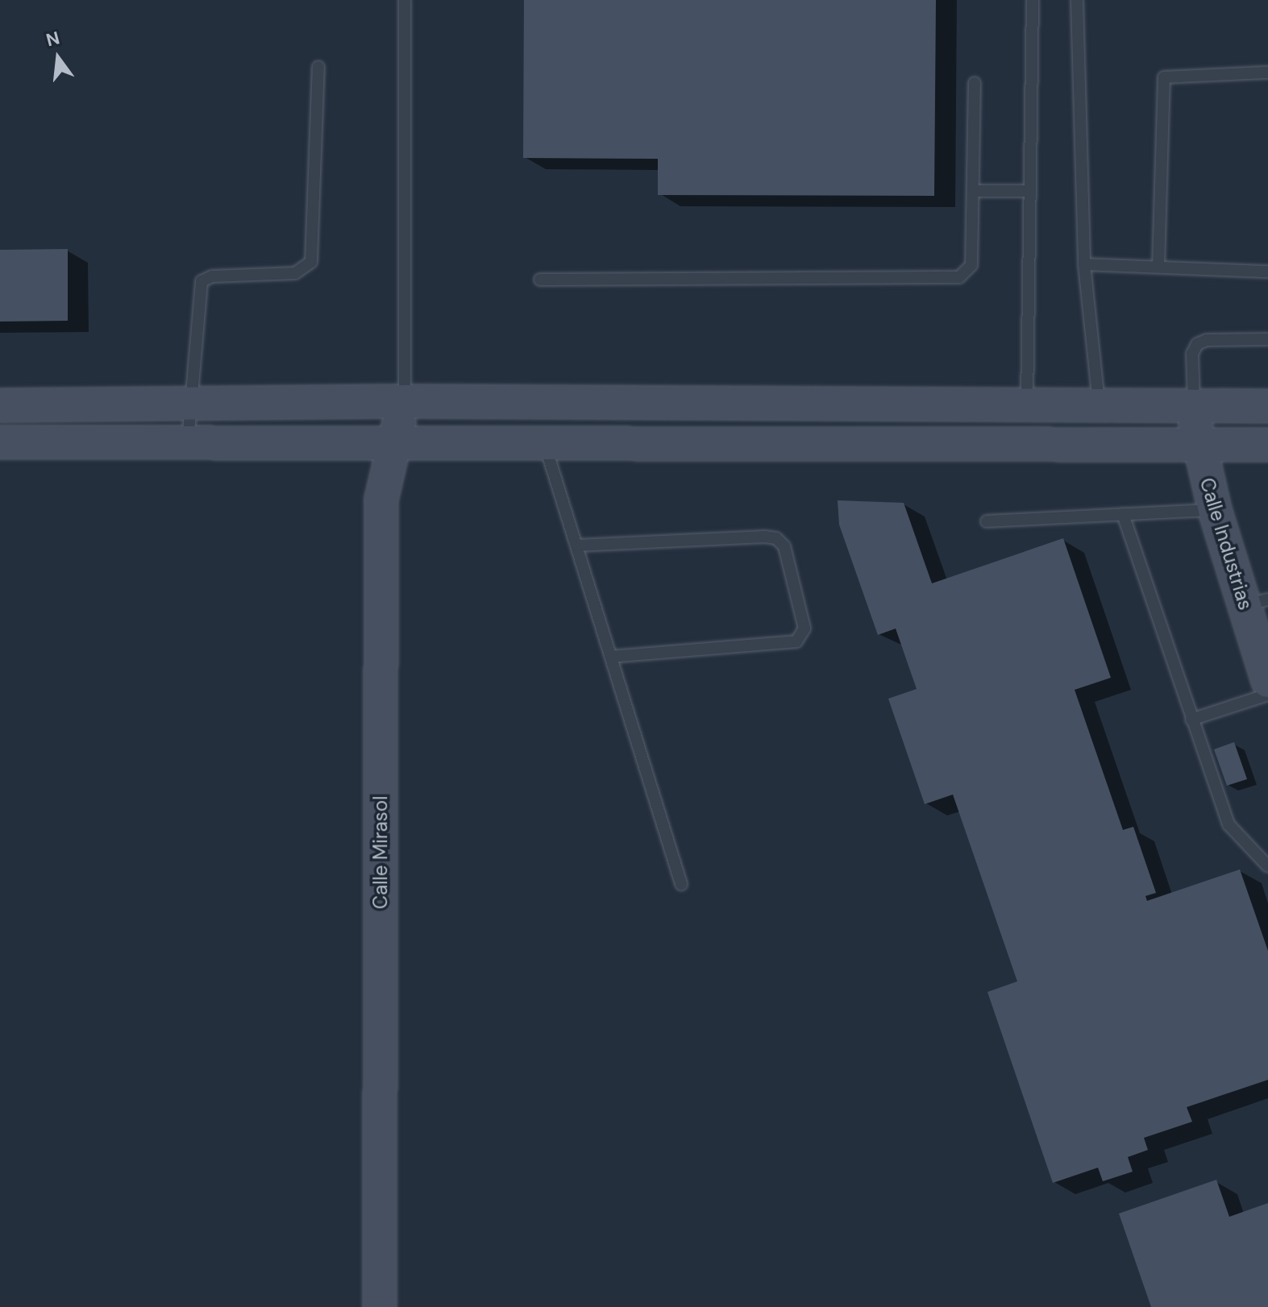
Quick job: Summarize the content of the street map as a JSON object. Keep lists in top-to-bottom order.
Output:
{
  "streets": {
    "main road": ["Calle Industrias", "Calle Mirasol"]
  },
  "north": "top"
}
